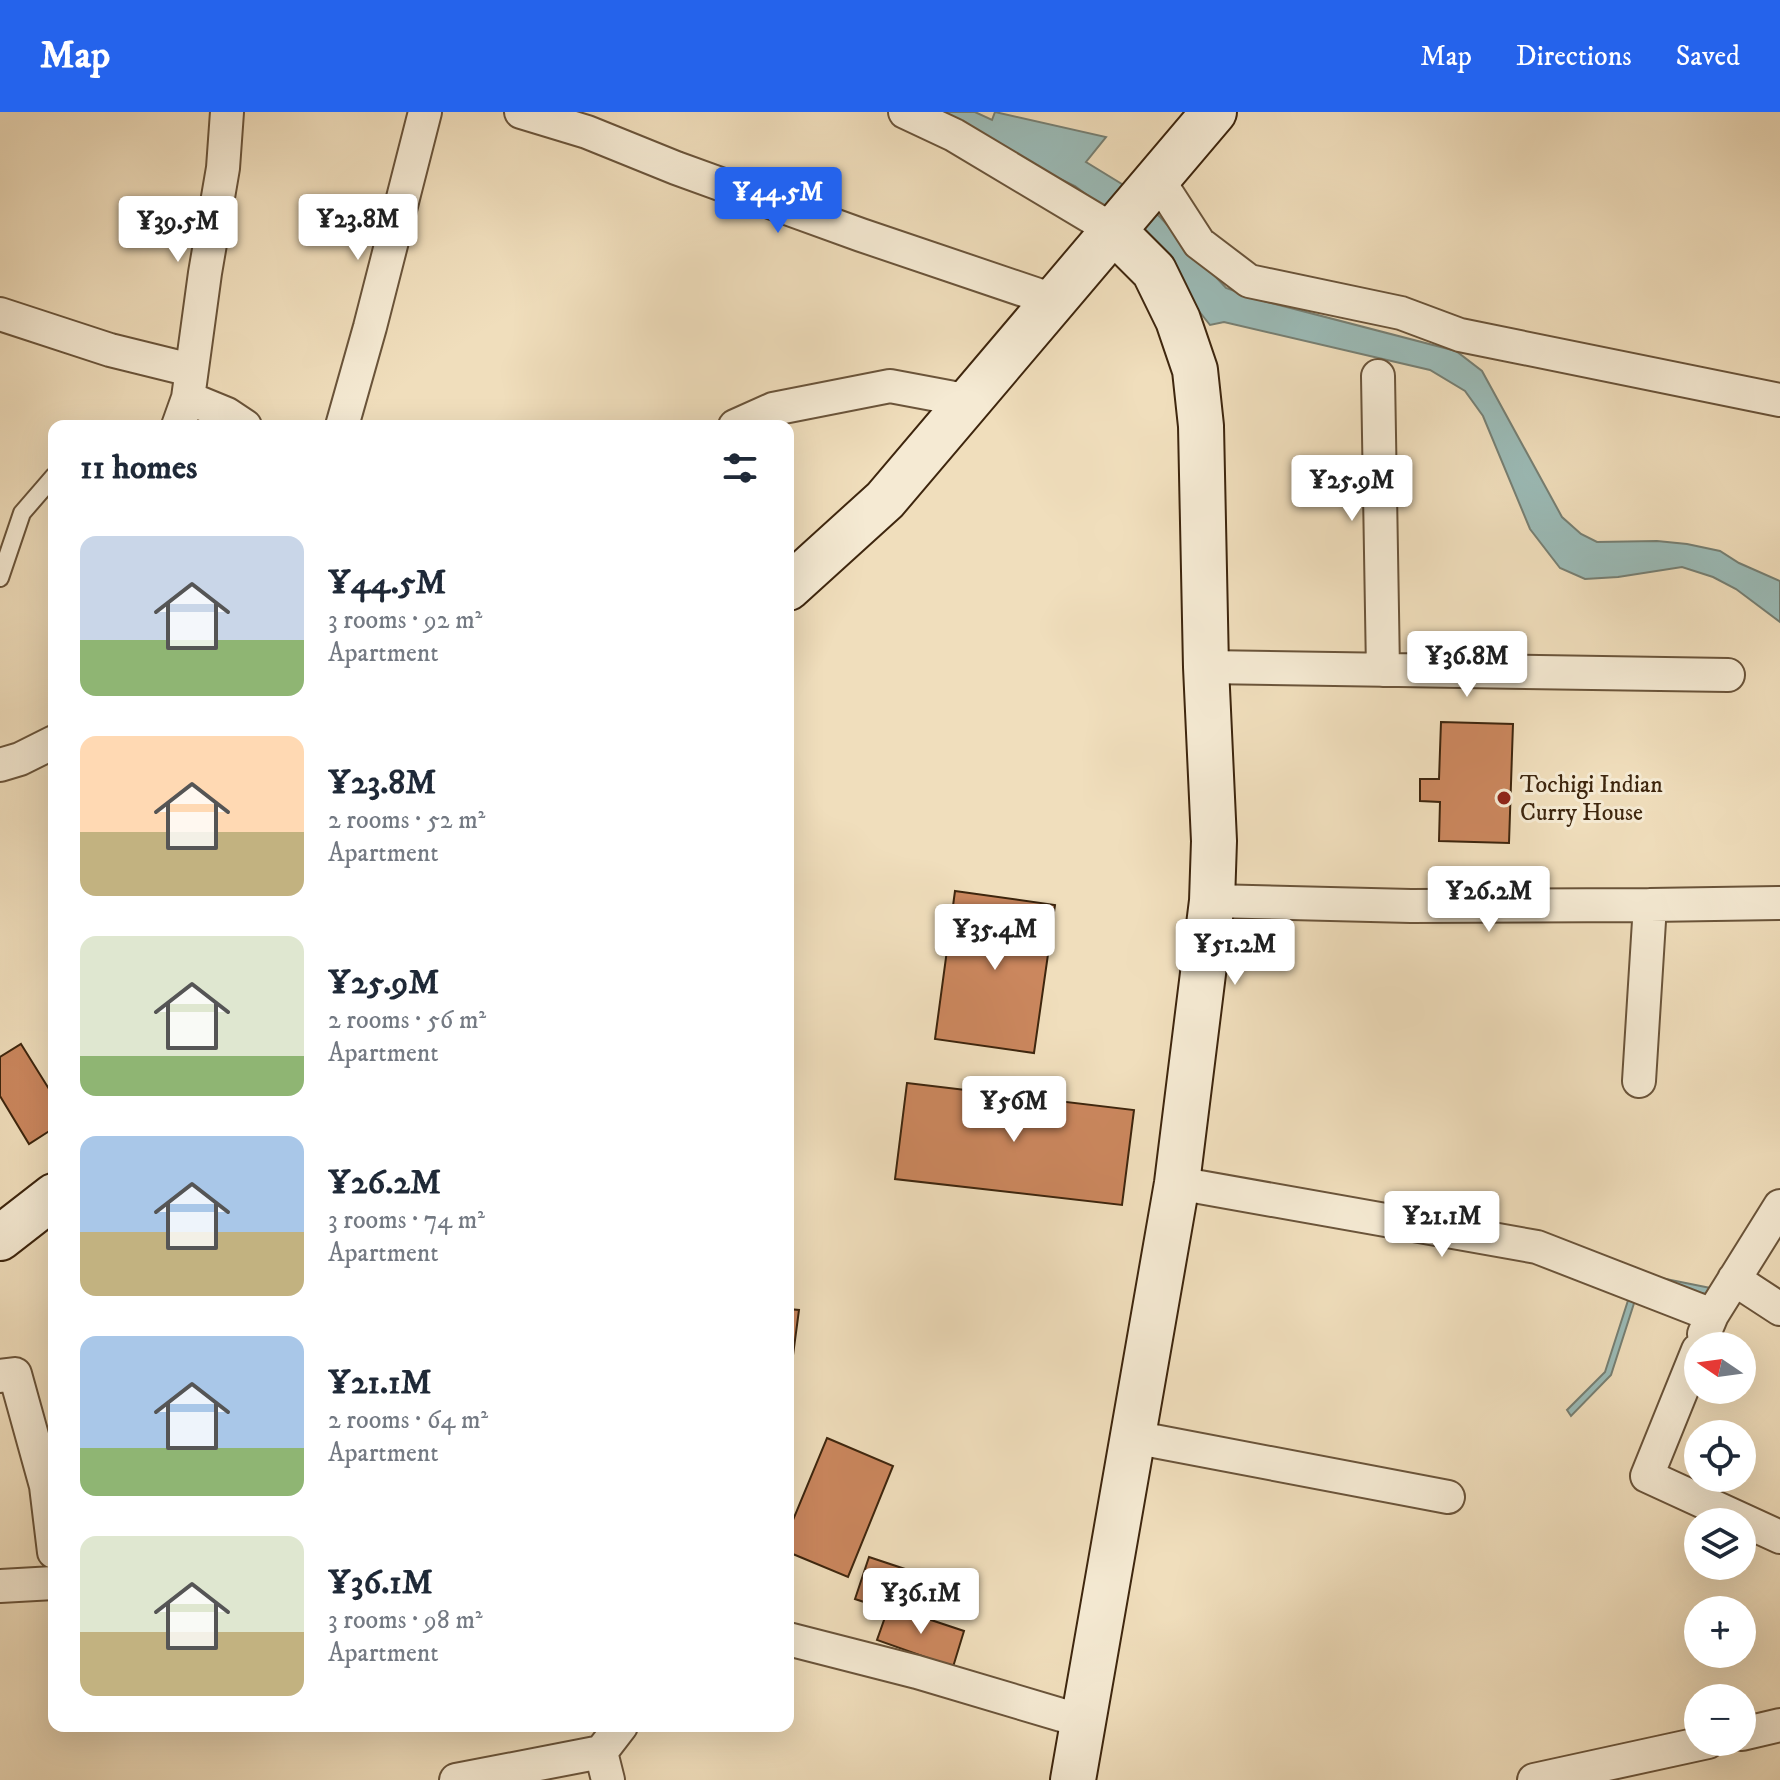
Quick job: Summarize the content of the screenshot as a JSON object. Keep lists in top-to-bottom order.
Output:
{
  "places": ["Tochigi Indian Curry House"],
  "north": "left",
  "page": {
    "header": "Map",
    "nav": ["Map", "Directions", "Saved"],
    "price": [
      "¥44.5M",
      "¥23.8M",
      "¥39.5M",
      "¥25.9M",
      "¥36.8M",
      "¥26.2M",
      "¥35.4M",
      "¥51.2M",
      "¥56M",
      "¥21.1M",
      "¥36.1M"
    ],
    "heading": "11 homes",
    "list": [
      {
        "name": "¥44.5M",
        "note": "3 rooms · 92 m² · Apartment"
      },
      {
        "name": "¥23.8M",
        "note": "2 rooms · 52 m² · Apartment"
      },
      {
        "name": "¥25.9M",
        "note": "2 rooms · 56 m² · Apartment"
      },
      {
        "name": "¥26.2M",
        "note": "3 rooms · 74 m² · Apartment"
      },
      {
        "name": "¥21.1M",
        "note": "2 rooms · 64 m² · Apartment"
      },
      {
        "name": "¥36.1M",
        "note": "3 rooms · 98 m² · Apartment"
      }
    ],
    "map_buttons": ["+", "−"]
  }
}
